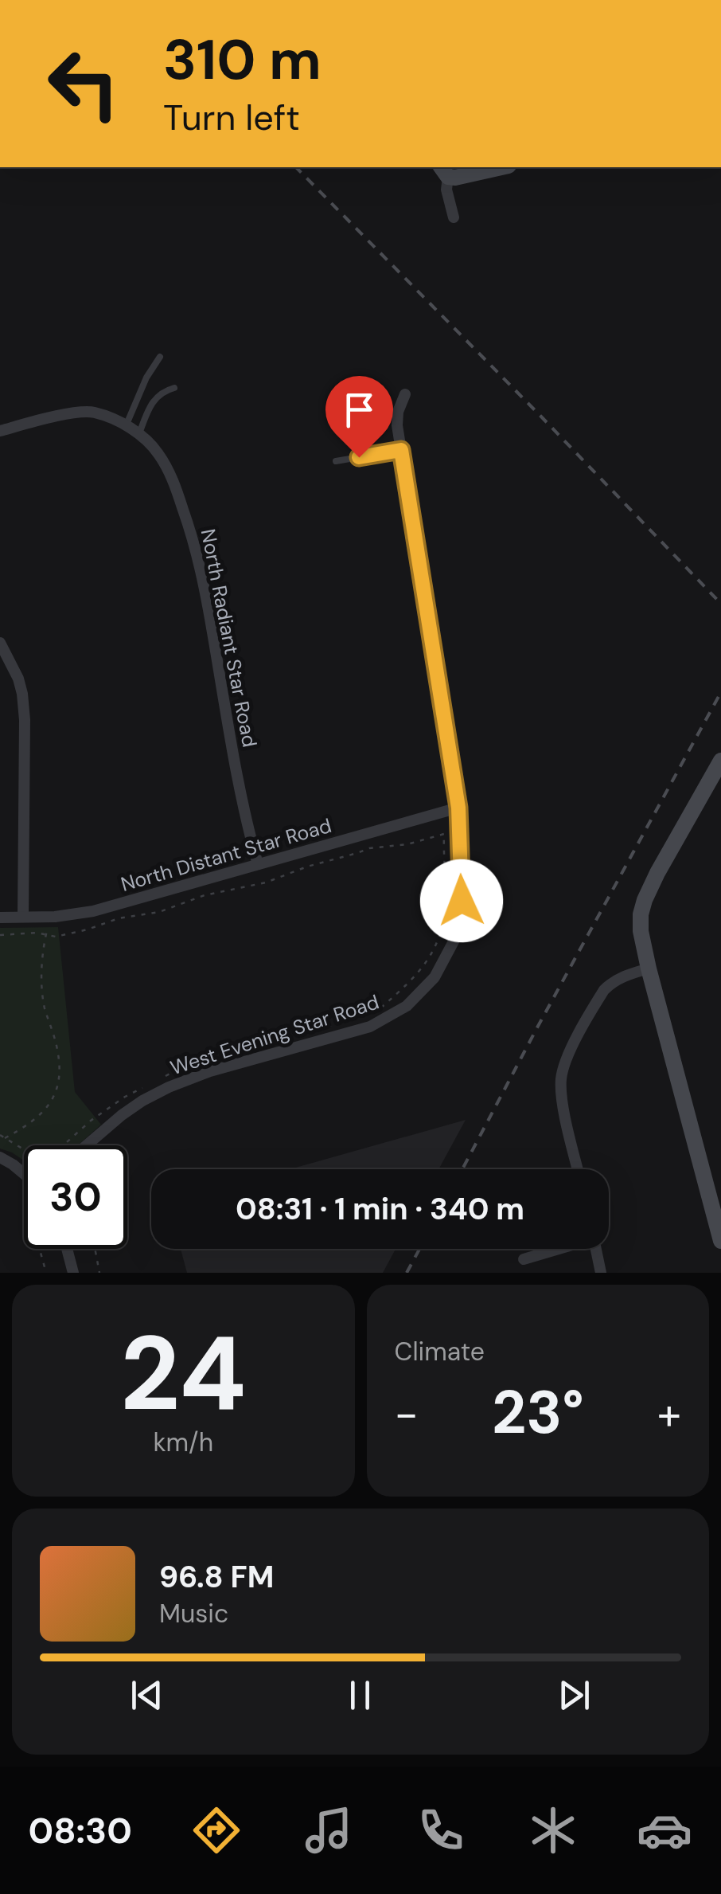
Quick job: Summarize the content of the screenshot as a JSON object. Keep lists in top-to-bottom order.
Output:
{
  "streets": {
    "street": ["North Radiant Star Road", "North Distant Star Road", "West Evening Star Road"]
  },
  "crossings": [
    ["North Radiant Star Road", "North Distant Star Road"],
    ["North Distant Star Road", "West Evening Star Road"]
  ],
  "page": {
    "turn": ["310 m", "Turn left"],
    "limit": "30",
    "trip": "08:31 · 1 min · 340 m",
    "tile": [
      ["24", "km/h"],
      "Climate"
    ],
    "heat": ["−", "23°", "+"],
    "song": ["96.8 FM", "Music"],
    "tabs": "08:30"
  }
}
